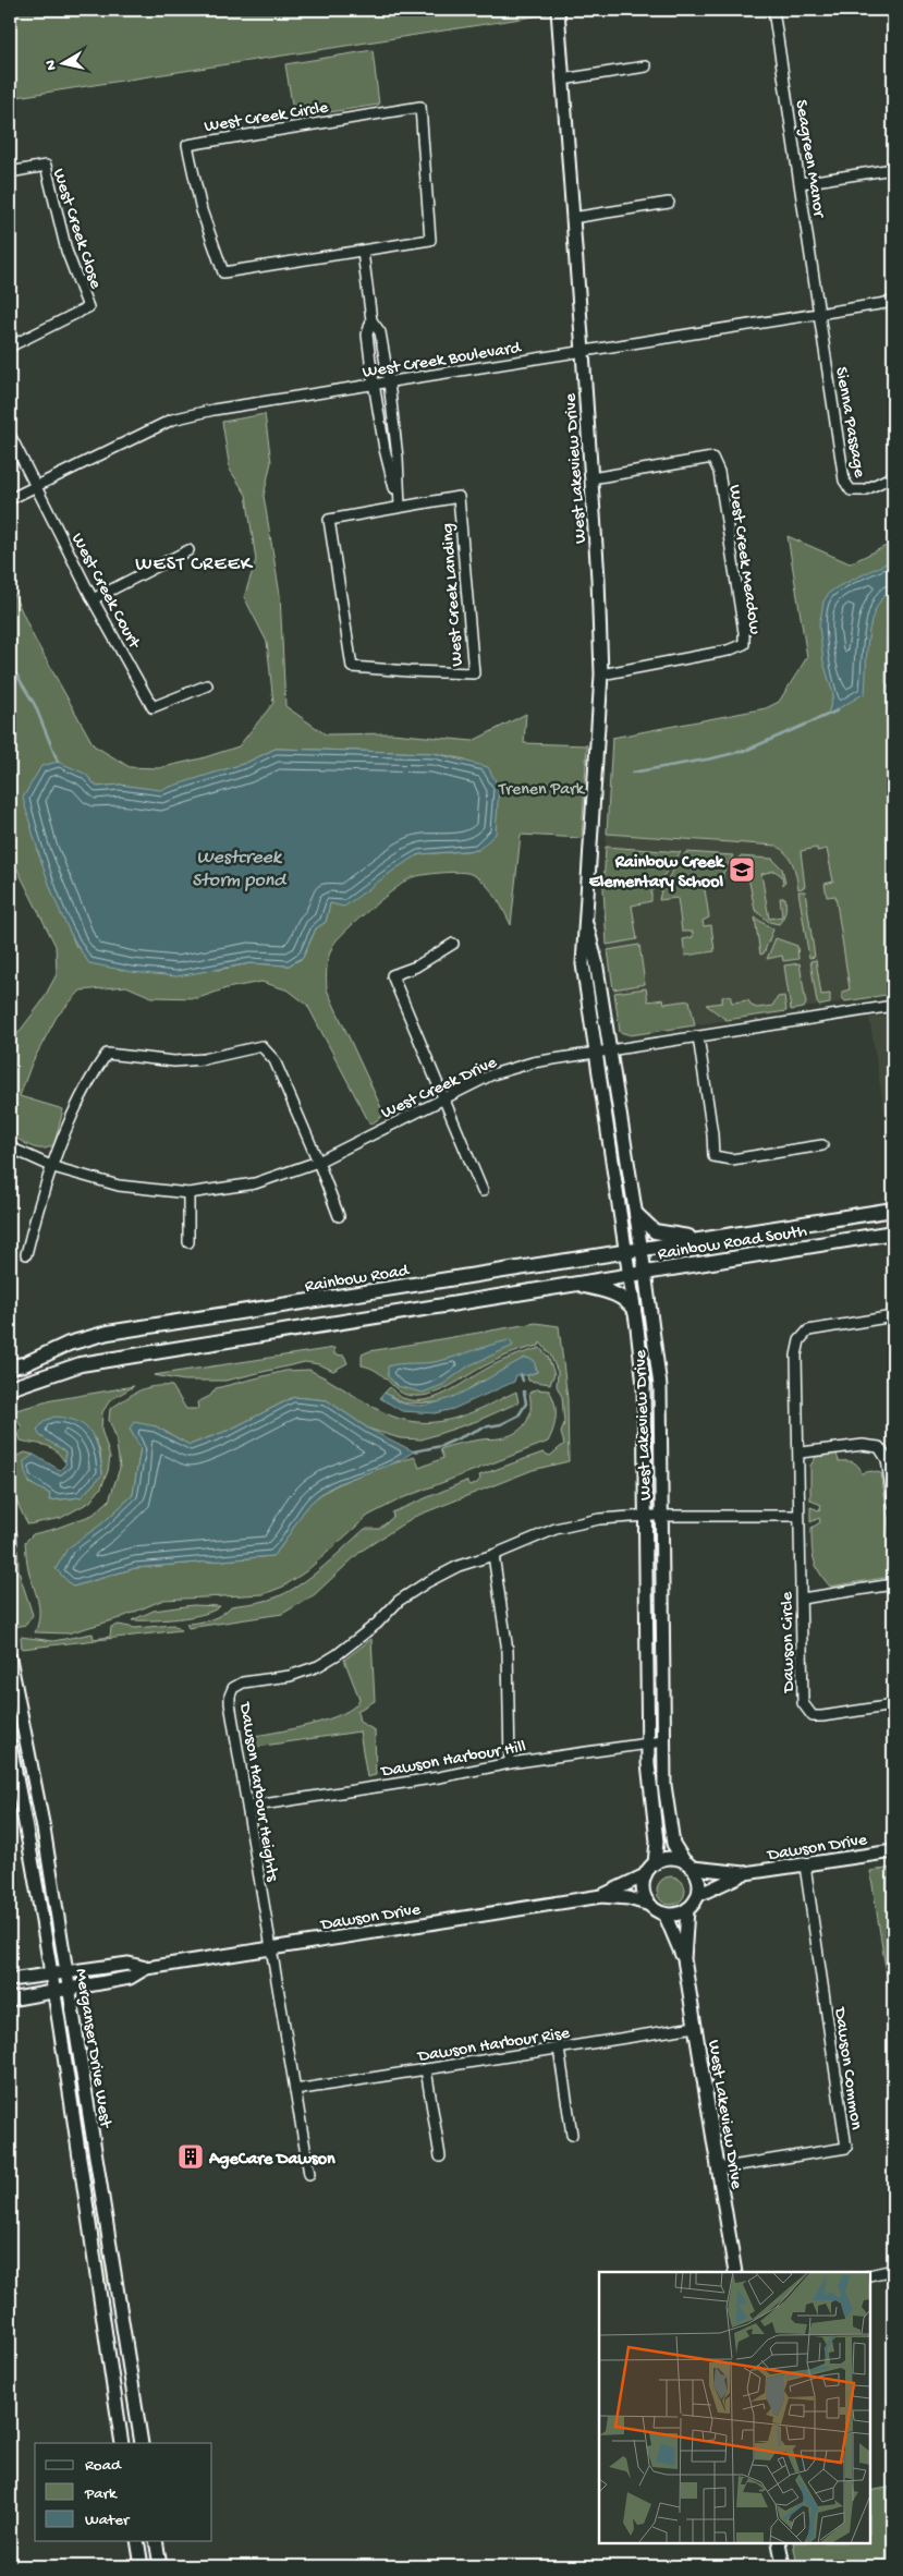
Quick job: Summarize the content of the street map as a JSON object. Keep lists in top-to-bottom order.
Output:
{
  "streets": {
    "main road": ["Rainbow Road South", "Rainbow Road"],
    "street": [
      "West Creek Circle",
      "Seagreen Manor",
      "West Creek Close",
      "West Creek Boulevard",
      "Sienna Passage",
      "West Lakeview Drive",
      "West Creek Meadow",
      "West Creek Court",
      "West Creek Landing",
      "West Creek Drive",
      "Dawson Circle",
      "Dawson Harbour Hill",
      "Dawson Harbour Heights",
      "Dawson Drive",
      "Dawson Harbour Rise",
      "Merganser Drive West",
      "Dawson Common"
    ]
  },
  "crossings": [
    ["Seagreen Manor", "West Creek Boulevard"],
    ["Seagreen Manor", "Sienna Passage"],
    ["West Creek Boulevard", "Sienna Passage"],
    ["West Creek Boulevard", "West Lakeview Drive"],
    ["West Creek Boulevard", "West Creek Court"],
    ["West Lakeview Drive", "West Creek Meadow"],
    ["West Lakeview Drive", "West Creek Drive"],
    ["West Lakeview Drive", "Rainbow Road South"],
    ["West Lakeview Drive", "Rainbow Road"],
    ["West Lakeview Drive", "Dawson Harbour Hill"],
    ["West Lakeview Drive", "Dawson Harbour Heights"],
    ["West Lakeview Drive", "Dawson Drive"],
    ["West Lakeview Drive", "Dawson Harbour Rise"],
    ["West Lakeview Drive", "Dawson Common"],
    ["Rainbow Road South", "Rainbow Road"],
    ["Dawson Harbour Hill", "Dawson Harbour Heights"],
    ["Dawson Harbour Heights", "Dawson Drive"],
    ["Dawson Harbour Heights", "Dawson Harbour Rise"],
    ["Dawson Drive", "Merganser Drive West"],
    ["Dawson Drive", "Dawson Common"]
  ],
  "districts": ["WEST CREEK"],
  "water": ["Westcreek Storm pond"],
  "parks": ["Trenen Park"],
  "places": {
    "school or university": ["Rainbow Creek Elementary School"],
    "building": ["AgeCare Dawson"]
  },
  "legend": ["Road", "Park", "Water"],
  "north": "left"
}
